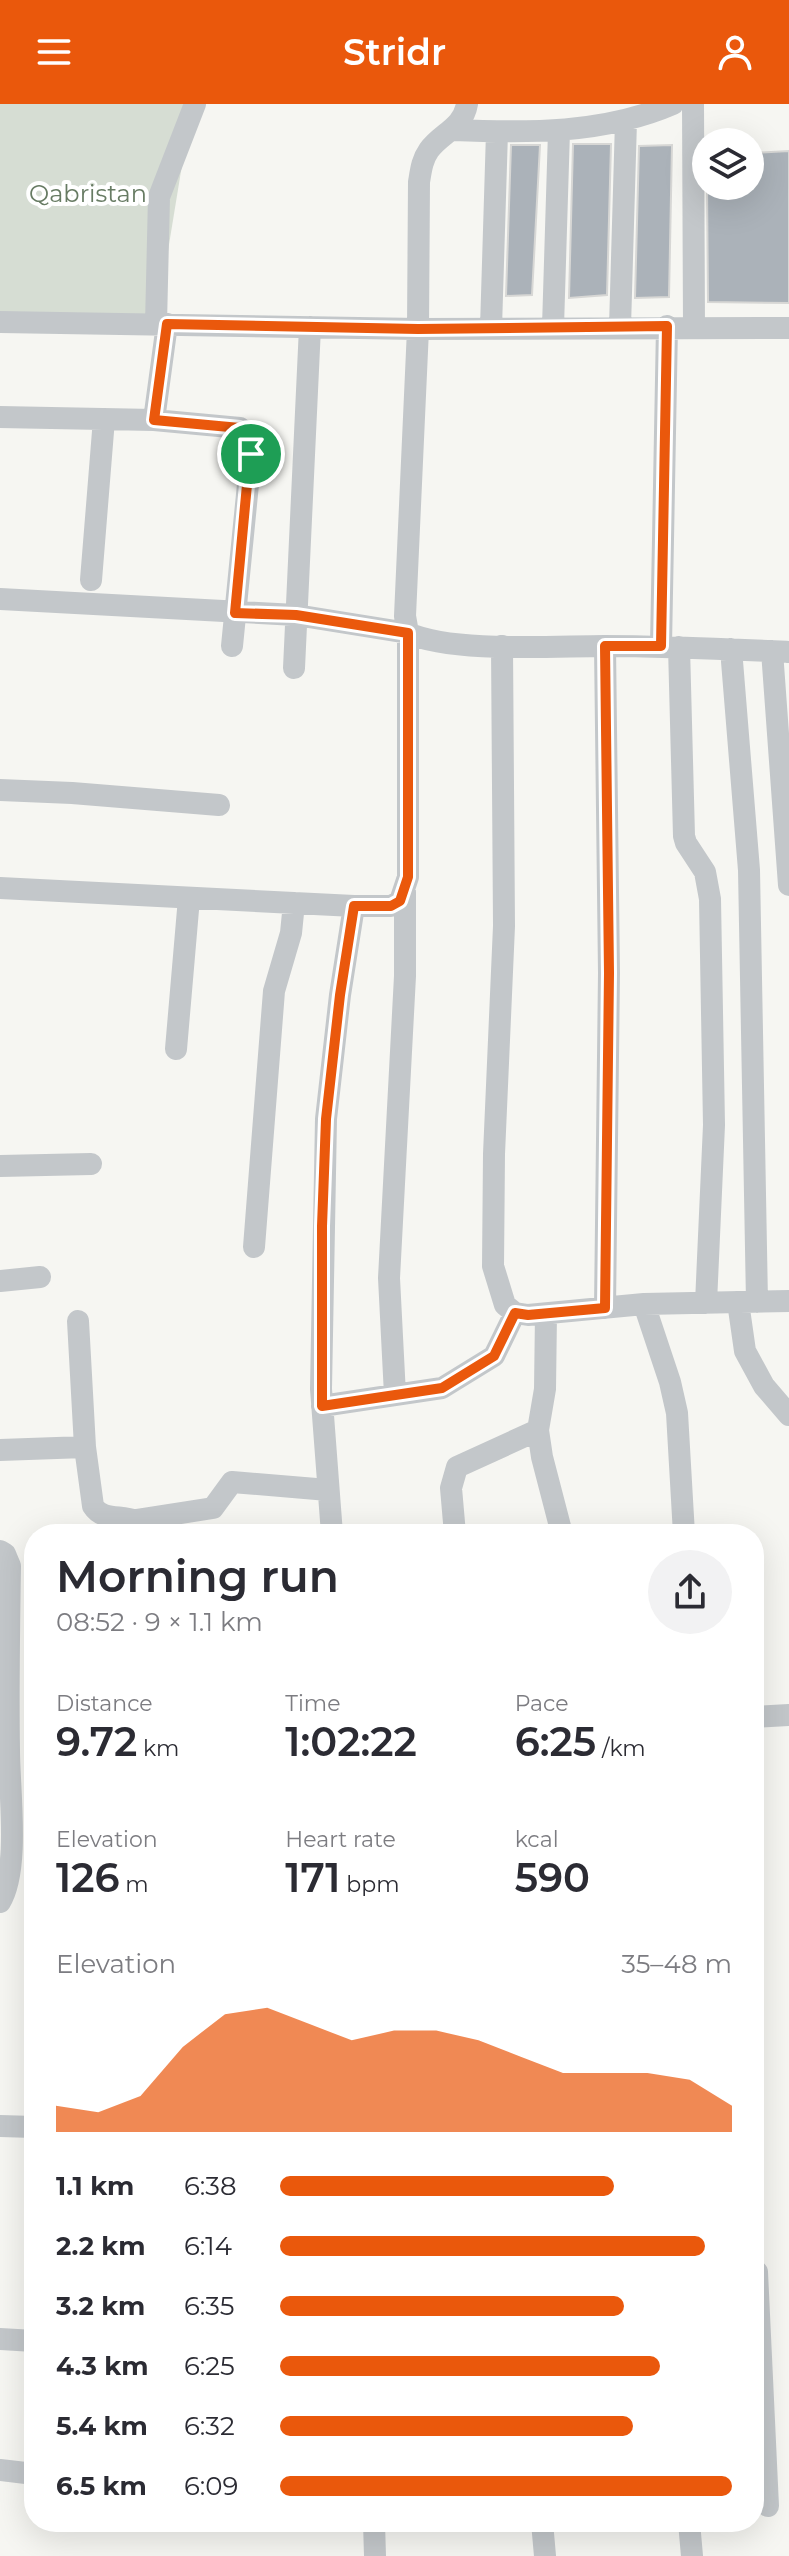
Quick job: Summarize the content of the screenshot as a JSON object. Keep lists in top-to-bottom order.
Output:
{
  "parks": ["Qabristan"],
  "page": {
    "header": "Stridr",
    "heading": ["Morning run", "08:52 · 9 × 1.1 km"],
    "stats": [
      ["Distance", "9.72 km"],
      ["Time", "1:02:22"],
      ["Pace", "6:25 /km"],
      ["Elevation", "126 m"],
      ["Heart rate", "171 bpm"],
      ["kcal", "590"]
    ],
    "chart": ["Elevation", "35–48 m"],
    "list": [
      {
        "name": "1.1 km",
        "note": "6:38"
      },
      {
        "name": "2.2 km",
        "note": "6:14"
      },
      {
        "name": "3.2 km",
        "note": "6:35"
      },
      {
        "name": "4.3 km",
        "note": "6:25"
      },
      {
        "name": "5.4 km",
        "note": "6:32"
      },
      {
        "name": "6.5 km",
        "note": "6:09"
      }
    ]
  }
}
